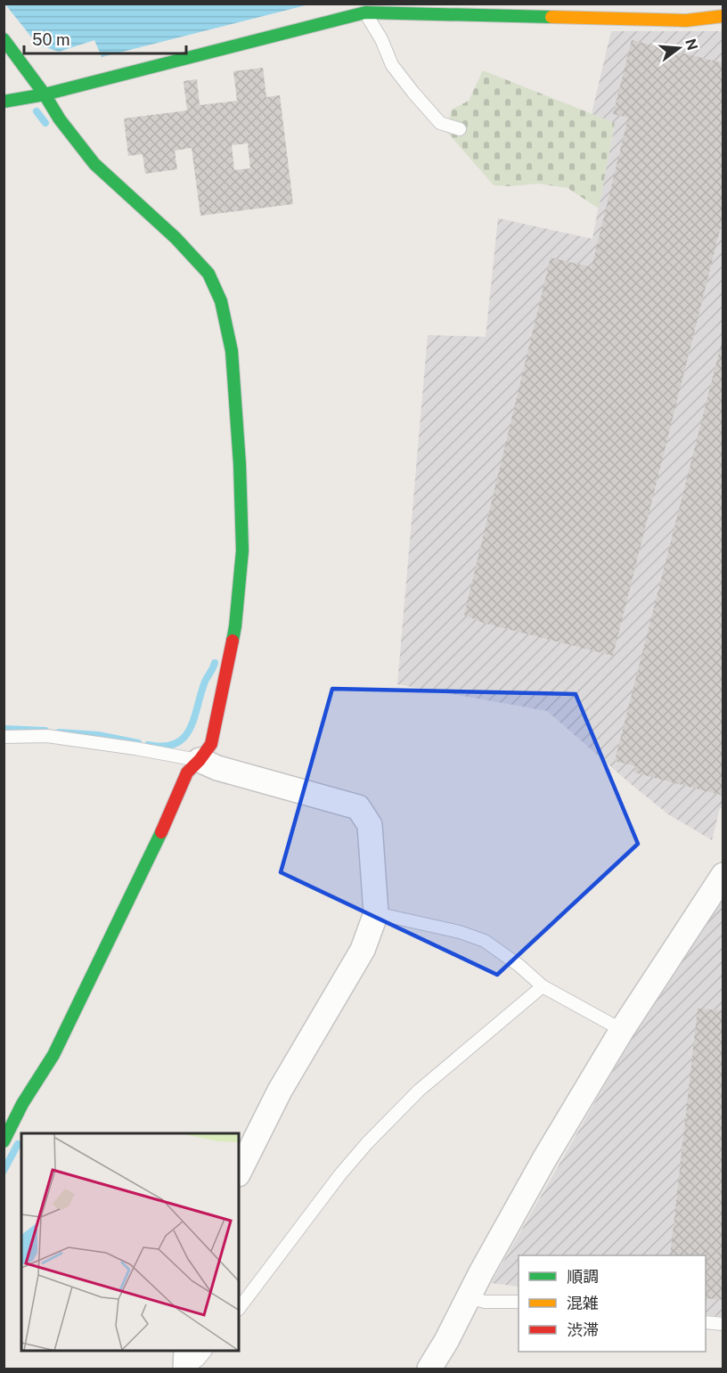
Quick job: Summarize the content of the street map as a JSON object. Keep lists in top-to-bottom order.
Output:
{
  "legend": ["順調", "混雑", "渋滞"],
  "scale_bar": "50 m",
  "north": "right"
}
